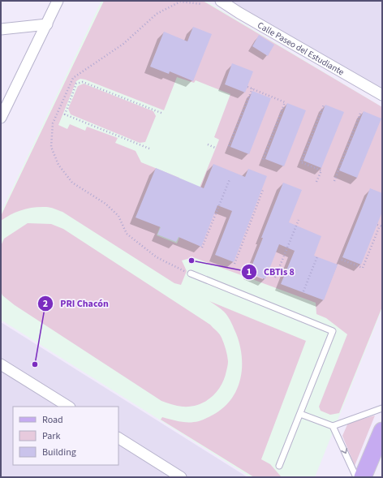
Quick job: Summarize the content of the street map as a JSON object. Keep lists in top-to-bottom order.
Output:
{
  "streets": {
    "street": ["Calle Paseo del Estudiante"]
  },
  "places": ["CBTis 8", "PRI Chacón"],
  "legend": ["Road", "Park", "Building"]
}
